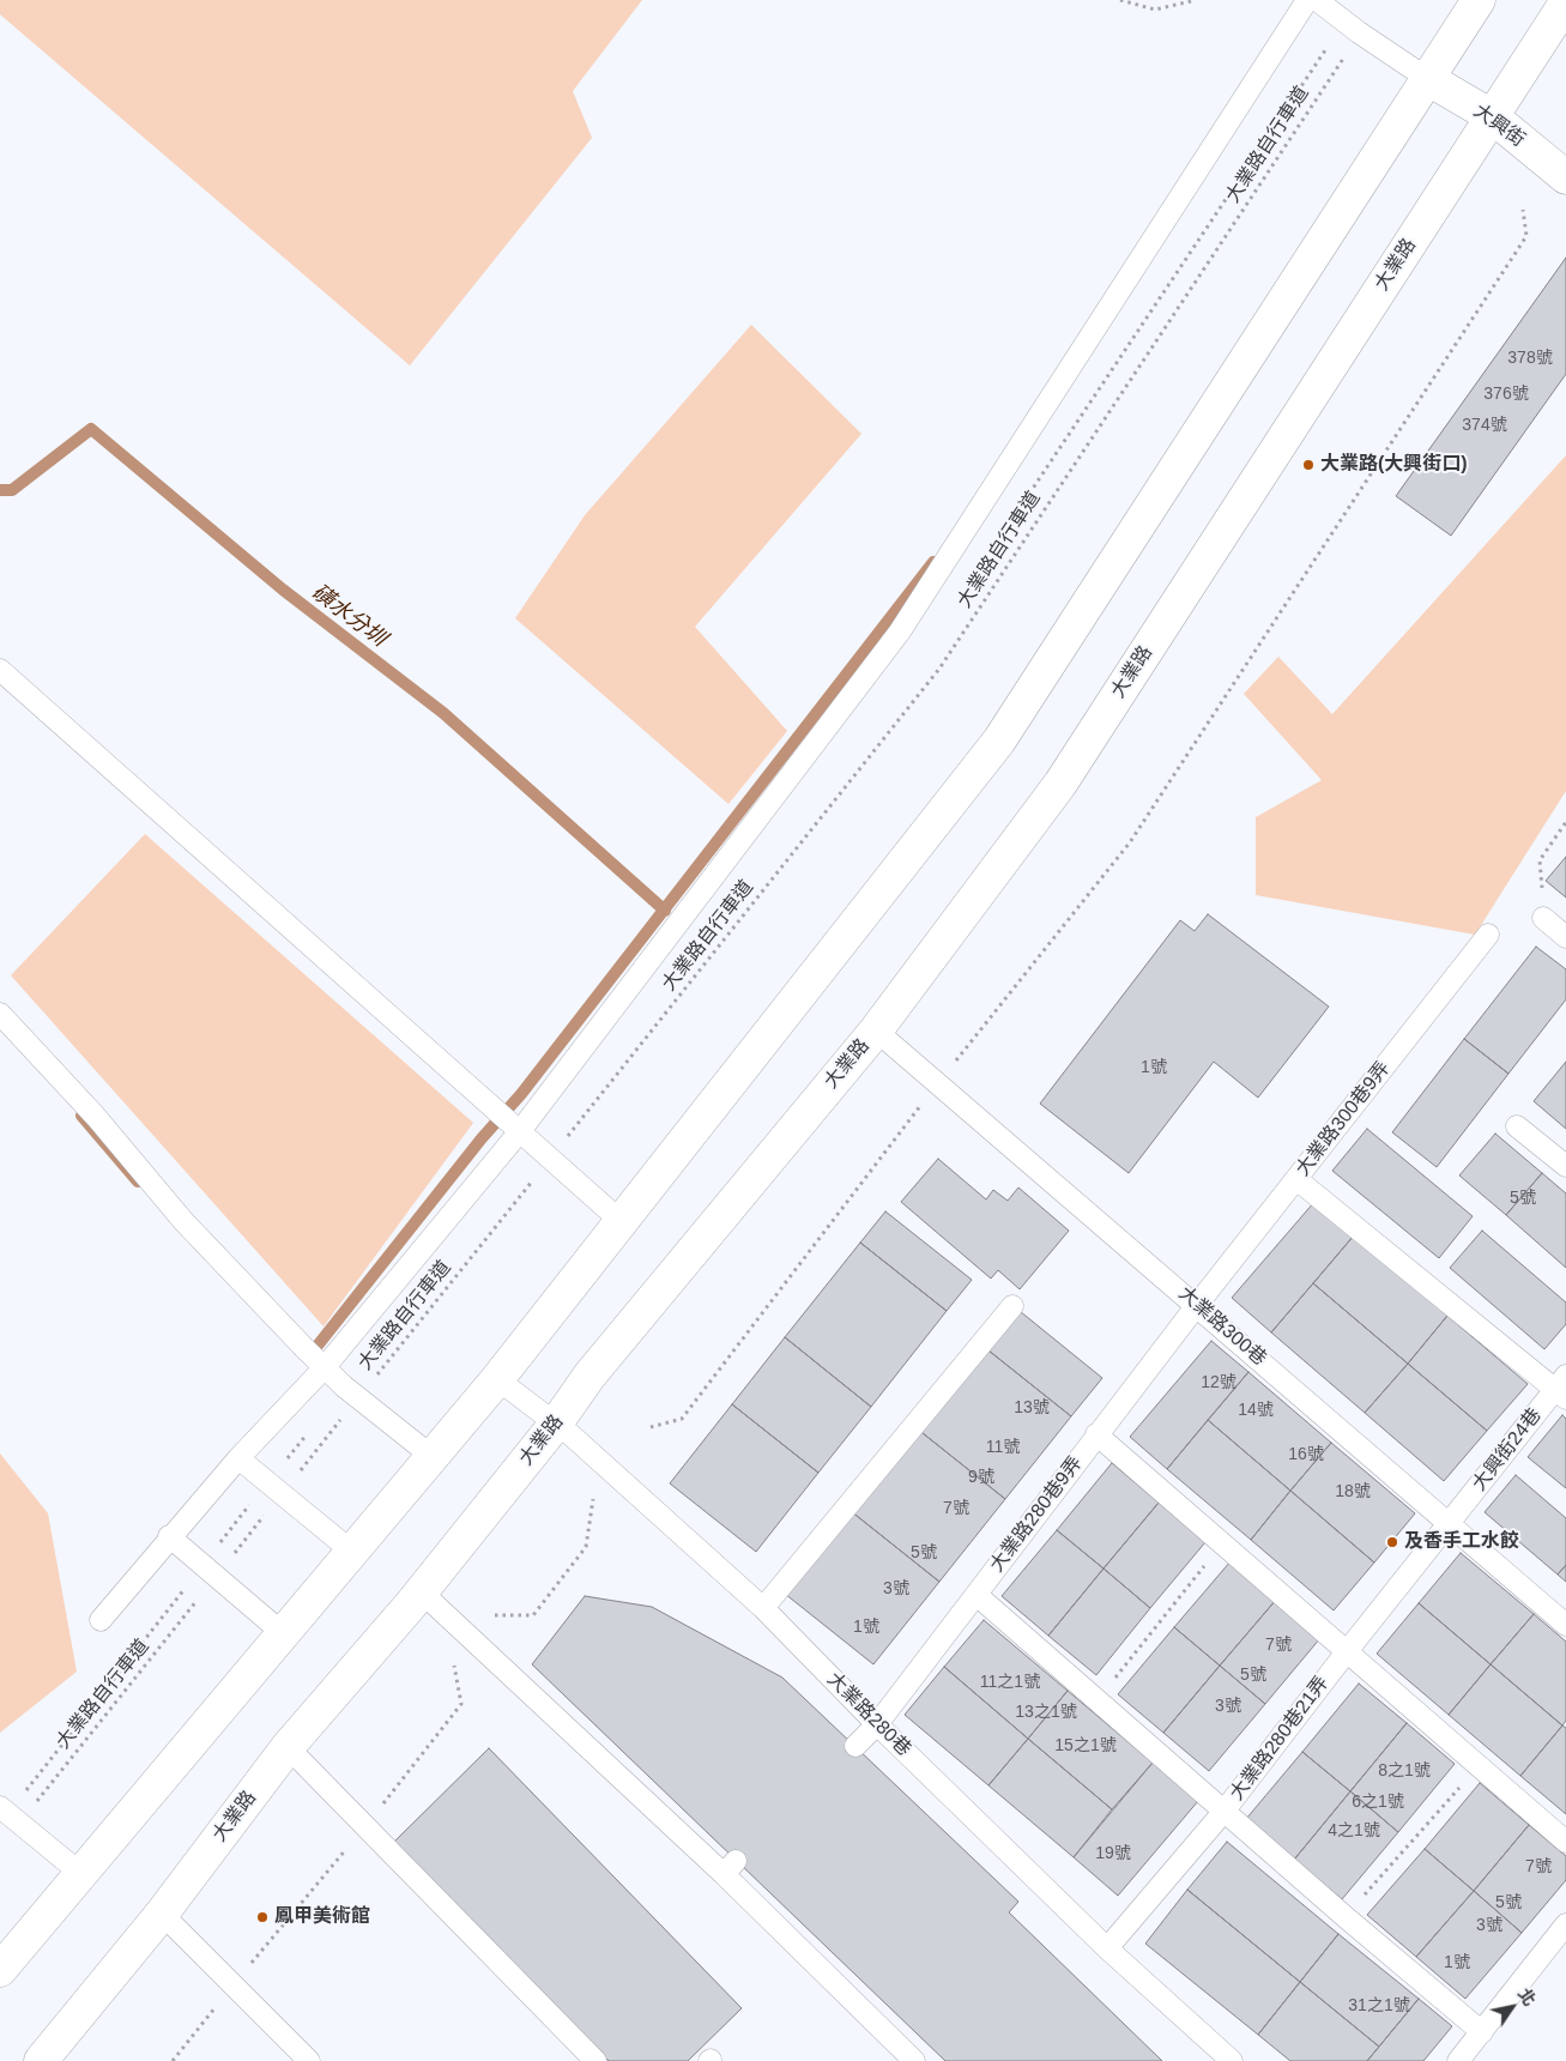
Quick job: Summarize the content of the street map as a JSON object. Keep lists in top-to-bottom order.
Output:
{
  "streets": {
    "main road": ["大興街", "大業路"],
    "lane": [
      "大業路300巷9弄",
      "大業路300巷",
      "大興街24巷",
      "大業路280巷9弄",
      "大業路280巷",
      "大業路280巷21弄"
    ],
    "path": ["大業路自行車道"]
  },
  "crossings": [
    ["大興街", "大業路"],
    ["大業路", "大業路300巷"],
    ["大業路", "大業路280巷"],
    ["大業路300巷9弄", "大業路300巷"],
    ["大業路300巷9弄", "大業路280巷9弄"],
    ["大業路300巷", "大興街24巷"],
    ["大業路300巷", "大業路280巷9弄"],
    ["大業路300巷", "大業路280巷21弄"],
    ["大興街24巷", "大業路280巷21弄"],
    ["大業路280巷9弄", "大業路280巷"],
    ["大業路280巷", "大業路280巷21弄"]
  ],
  "water": ["磺水分圳"],
  "places": ["大業路(大興街口)", "及香手工水餃", "鳳甲美術館"],
  "house_numbers": [
    "378號",
    "376號",
    "374號",
    "1號",
    "5號",
    "12號",
    "13號",
    "14號",
    "11號",
    "16號",
    "9號",
    "18號",
    "7號",
    "5號",
    "3號",
    "1號",
    "7號",
    "5號",
    "11之1號",
    "3號",
    "13之1號",
    "15之1號",
    "8之1號",
    "6之1號",
    "4之1號",
    "19號",
    "7號",
    "5號",
    "3號",
    "1號",
    "31之1號"
  ],
  "north": "top right"
}
